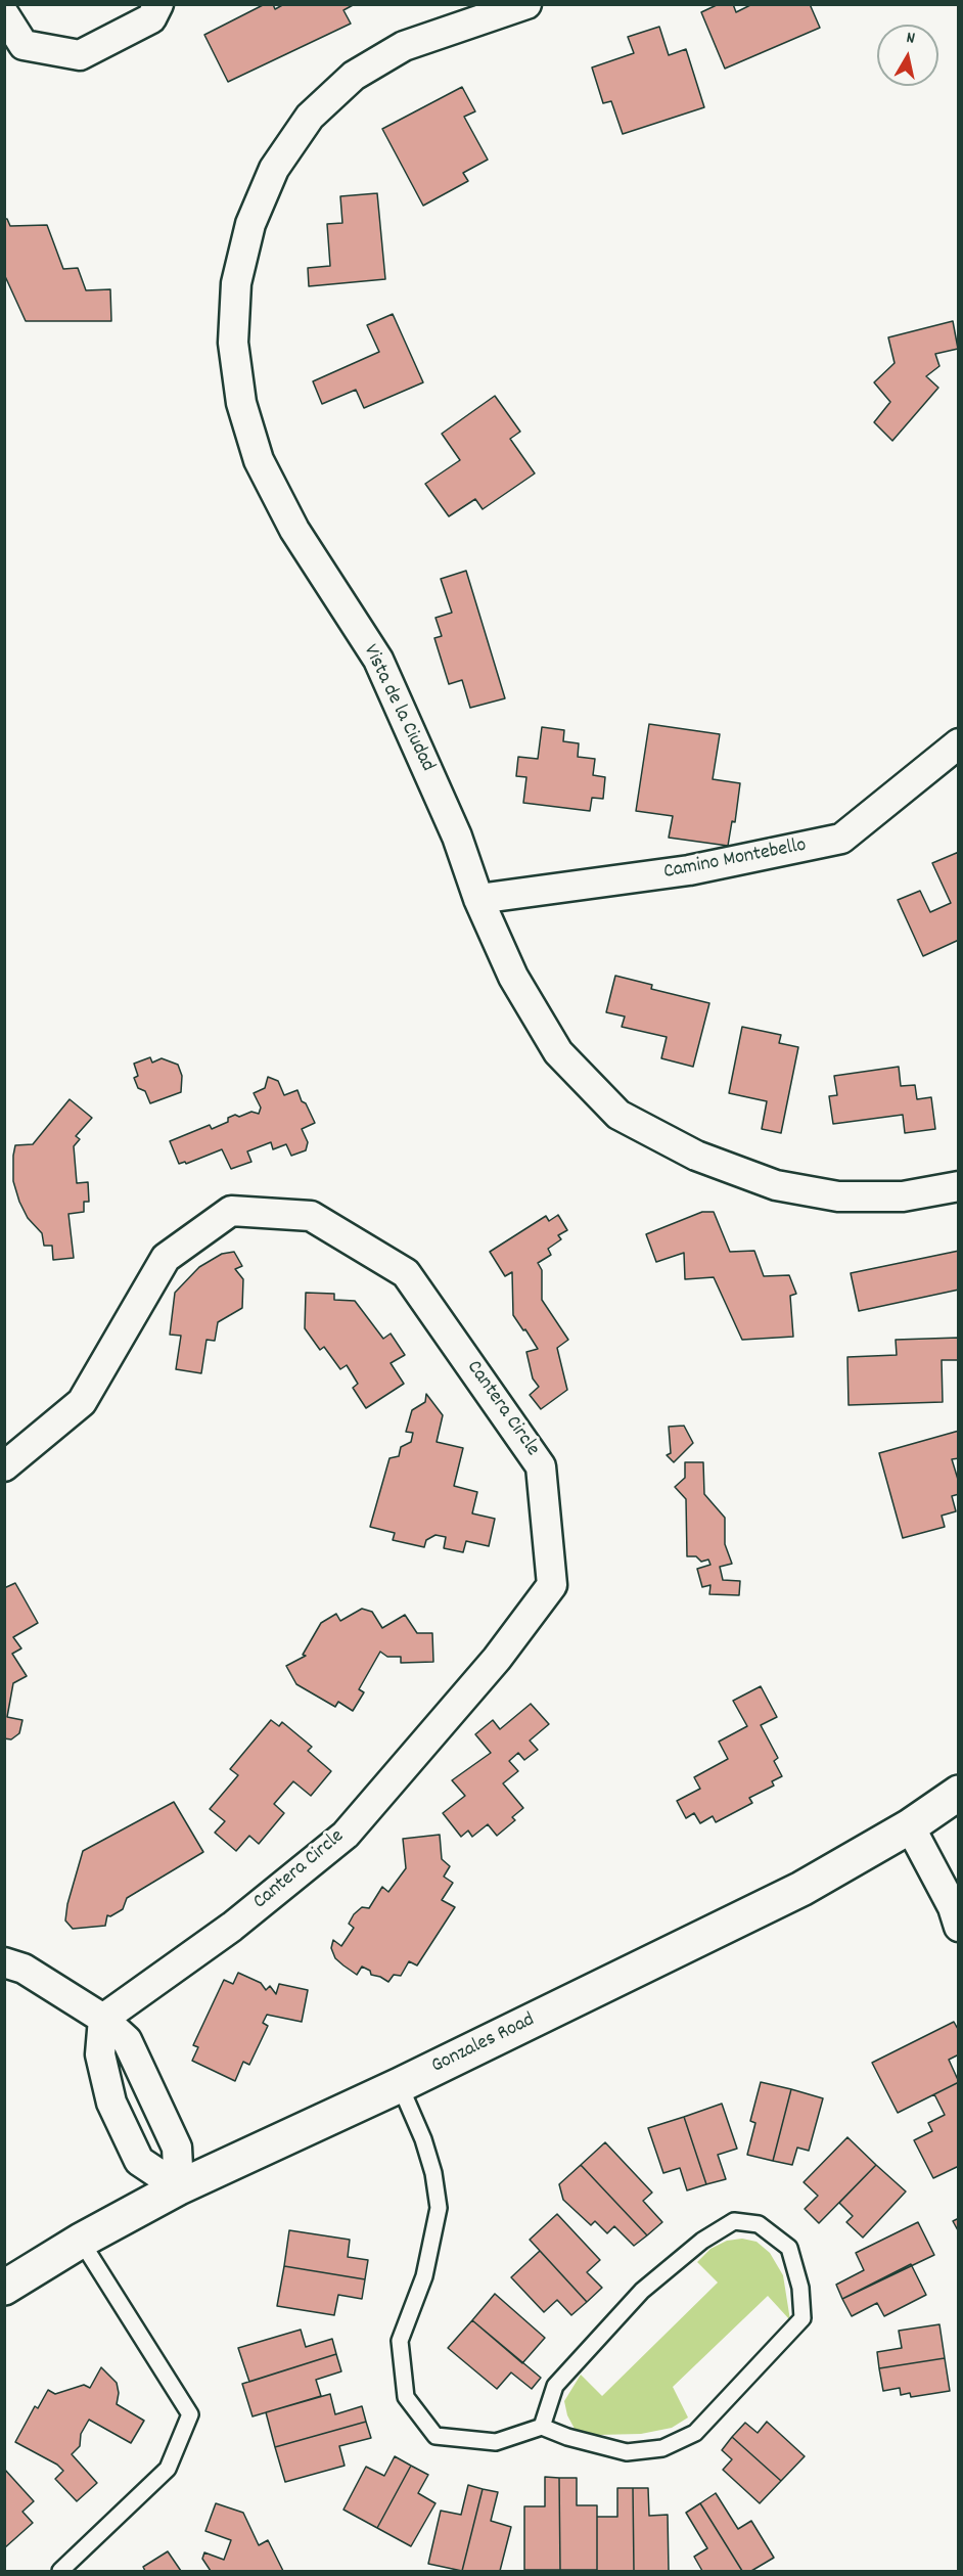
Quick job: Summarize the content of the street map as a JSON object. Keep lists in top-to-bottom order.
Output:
{
  "streets": {
    "street": [
      "Vista de la Ciudad",
      "Camino Montebello",
      "Cantera Circle",
      "Gonzales Road"
    ]
  },
  "crossings": [
    ["Vista de la Ciudad", "Camino Montebello"]
  ],
  "north": "top"
}
